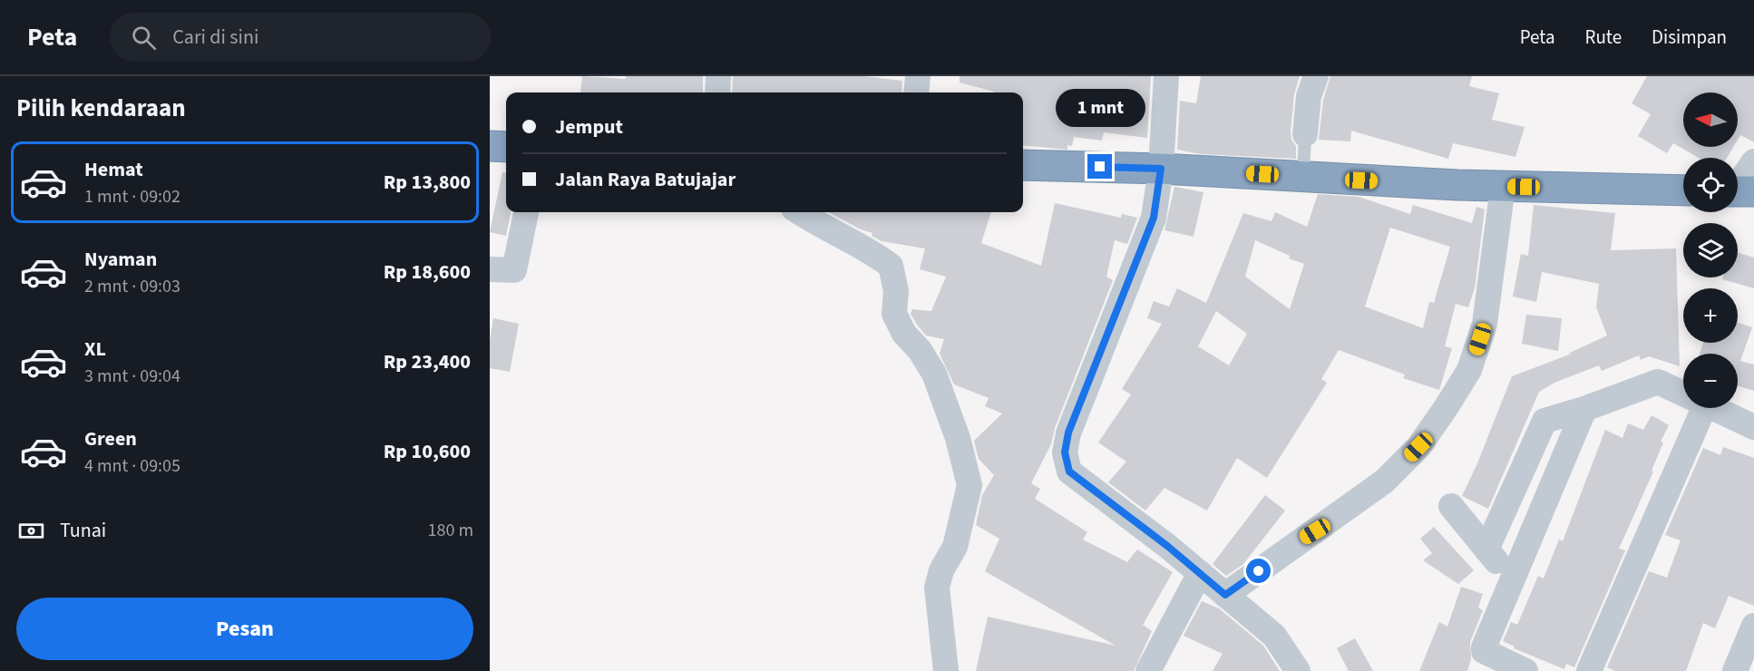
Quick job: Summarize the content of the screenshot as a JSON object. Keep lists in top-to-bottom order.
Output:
{
  "north": "left",
  "page": {
    "header": "Peta",
    "search": "Cari di sini",
    "nav": ["Peta", "Rute", "Disimpan"],
    "heading": "Pilih kendaraan",
    "bubble": "1 mnt",
    "map_buttons": ["+", "−"],
    "banner": ["Jemput", "Jalan Raya Batujajar"],
    "list": [
      {
        "name": "Hemat",
        "note": "1 mnt · 09:02",
        "value": "Rp 13,800"
      },
      {
        "name": "Nyaman",
        "note": "2 mnt · 09:03",
        "value": "Rp 18,600"
      },
      {
        "name": "XL",
        "note": "3 mnt · 09:04",
        "value": "Rp 23,400"
      },
      {
        "name": "Green",
        "note": "4 mnt · 09:05",
        "value": "Rp 10,600"
      }
    ],
    "pay": ["Tunai", "180 m"],
    "buttons": "Pesan"
  }
}
